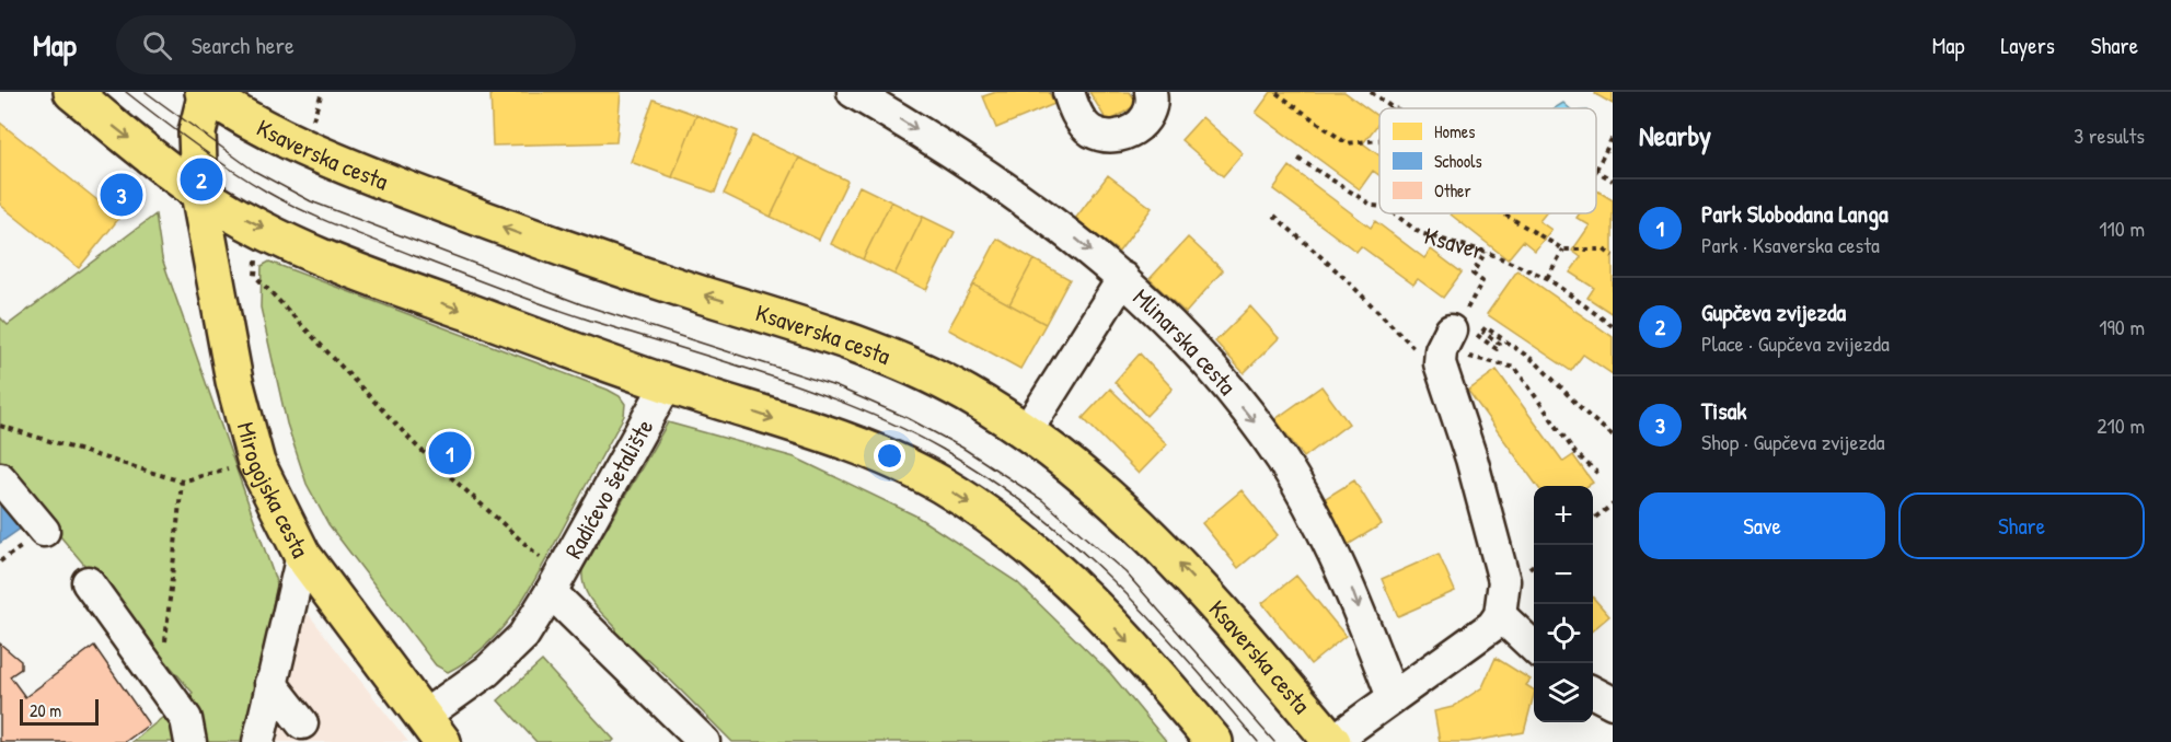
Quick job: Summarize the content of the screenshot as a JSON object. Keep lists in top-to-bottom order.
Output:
{
  "streets": {
    "main road": ["Ksaverska cesta", "Mirogojska cesta"],
    "street": ["Mlinarska cesta", "Radićevo šetalište"],
    "path": ["Ksaver"]
  },
  "crossings": [
    ["Ksaverska cesta", "Mirogojska cesta"],
    ["Mirogojska cesta", "Radićevo šetalište"]
  ],
  "one_way": ["Mlinarska cesta"],
  "legend": ["Homes", "Schools", "Other"],
  "scale_bar": "20 m",
  "page": {
    "header": "Map",
    "search": "Search here",
    "nav": ["Map", "Layers", "Share"],
    "heading": ["Nearby", "3 results"],
    "pins": ["2", "3", "1"],
    "list": [
      {
        "mark": "1",
        "name": "Park Slobodana Langa",
        "note": "Park · Ksaverska cesta",
        "value": "110 m"
      },
      {
        "mark": "2",
        "name": "Gupčeva zvijezda",
        "note": "Place · Gupčeva zvijezda",
        "value": "190 m"
      },
      {
        "mark": "3",
        "name": "Tisak",
        "note": "Shop · Gupčeva zvijezda",
        "value": "210 m"
      }
    ],
    "buttons": ["Save", "Share"],
    "map_buttons": ["+", "−"],
    "scale": "20 m"
  }
}
